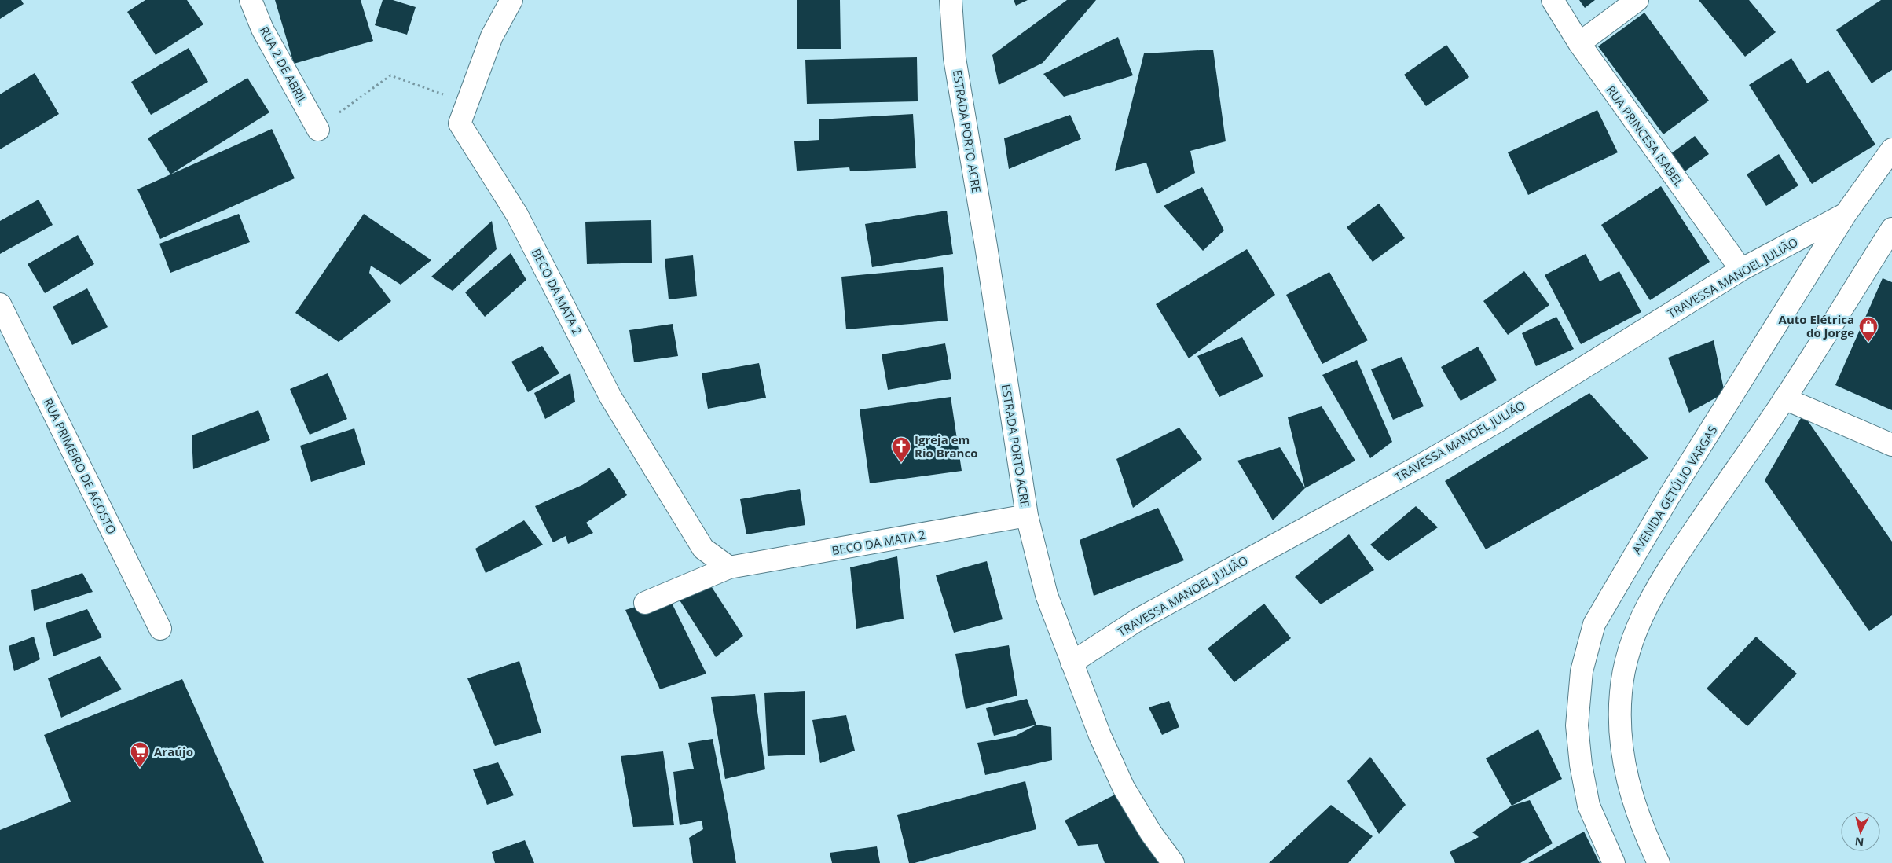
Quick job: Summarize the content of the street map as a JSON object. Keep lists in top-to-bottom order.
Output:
{
  "streets": {
    "street": [
      "RUA 2 DE ABRIL",
      "ESTRADA PORTO ACRE",
      "RUA PRINCESA ISABEL",
      "TRAVESSA MANOEL JULIÃO",
      "BECO DA MATA 2",
      "RUA PRIMEIRO DE AGOSTO",
      "AVENIDA GETÚLIO VARGAS"
    ]
  },
  "crossings": [
    ["ESTRADA PORTO ACRE", "TRAVESSA MANOEL JULIÃO"],
    ["ESTRADA PORTO ACRE", "BECO DA MATA 2"],
    ["RUA PRINCESA ISABEL", "TRAVESSA MANOEL JULIÃO"],
    ["TRAVESSA MANOEL JULIÃO", "AVENIDA GETÚLIO VARGAS"]
  ],
  "places": {
    "shop": ["Auto Elétrica do Jorge"],
    "church": ["Igreja em Rio Branco"],
    "supermarket": ["Araújo"]
  },
  "north": "bottom"
}
